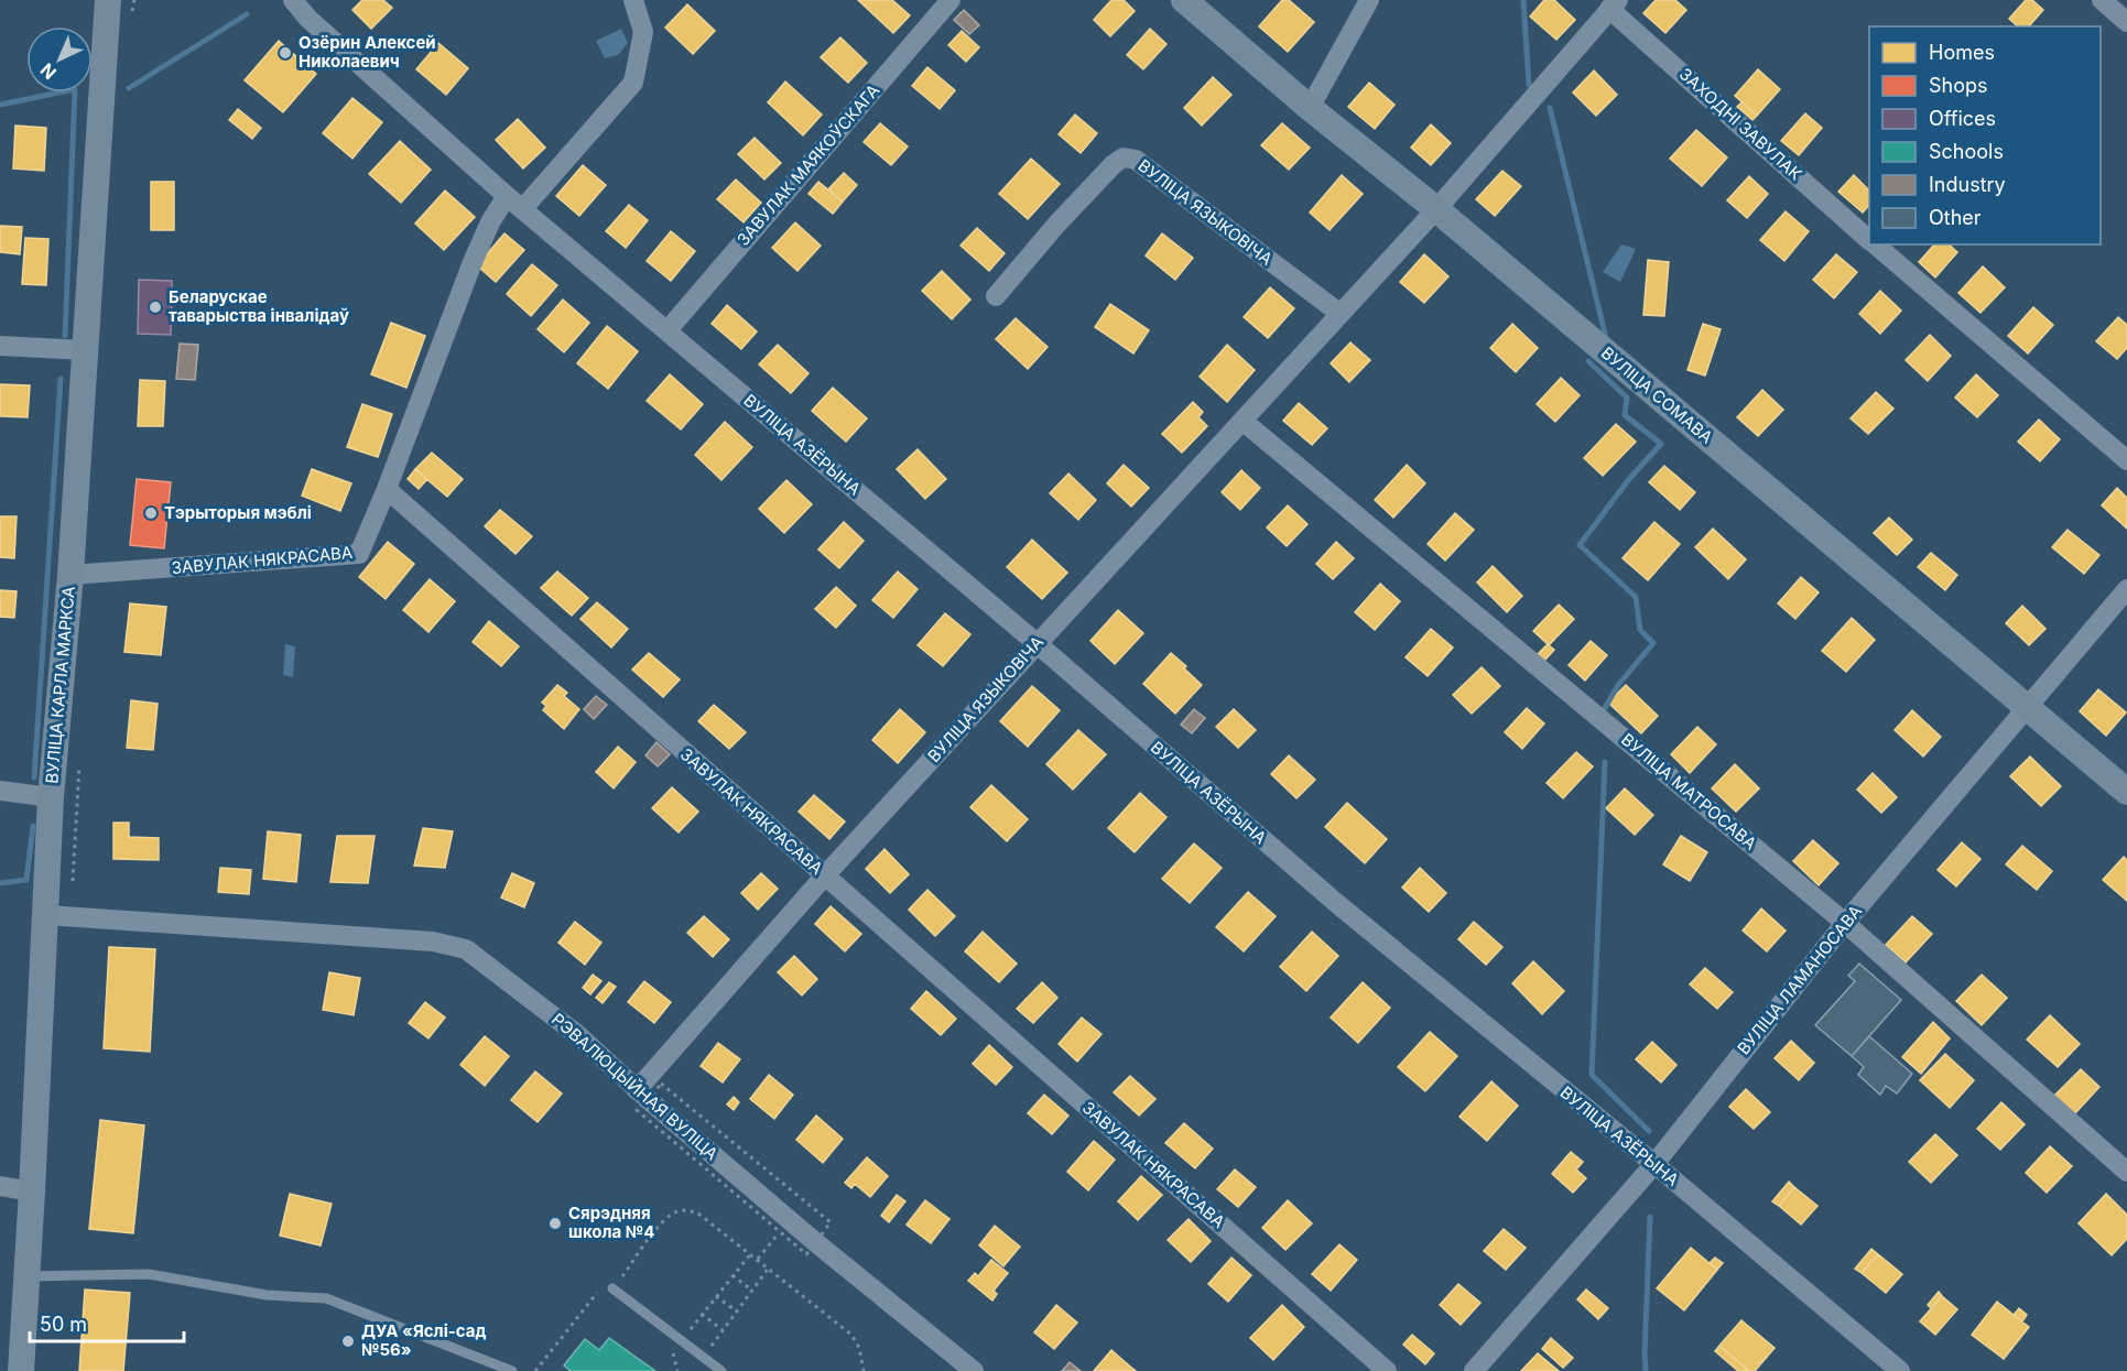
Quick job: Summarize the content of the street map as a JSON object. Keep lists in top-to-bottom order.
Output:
{
  "streets": {
    "main road": ["ВУЛІЦА СОМАВА", "ВУЛІЦА КАРЛА МАРКСА"],
    "street": [
      "ЗАХОДНІ ЗАВУЛАК",
      "ЗАВУЛАК МАЯКОЎСКАГА",
      "ВУЛІЦА ЯЗЫКОВІЧА",
      "ВУЛІЦА АЗЁРЫНА",
      "ЗАВУЛАК НЯКРАСАВА",
      "ВУЛІЦА МАТРОСАВА",
      "ВУЛІЦА ЛАМАНОСАВА",
      "РЭВАЛЮЦЫЙНАЯ ВУЛІЦА"
    ]
  },
  "crossings": [
    ["ЗАХОДНІ ЗАВУЛАК", "ВУЛІЦА ЯЗЫКОВІЧА"],
    ["ЗАВУЛАК МАЯКОЎСКАГА", "ВУЛІЦА АЗЁРЫНА"],
    ["ВУЛІЦА ЯЗЫКОВІЧА", "ВУЛІЦА СОМАВА"],
    ["ВУЛІЦА ЯЗЫКОВІЧА", "ВУЛІЦА АЗЁРЫНА"],
    ["ВУЛІЦА ЯЗЫКОВІЧА", "ЗАВУЛАК НЯКРАСАВА"],
    ["ВУЛІЦА ЯЗЫКОВІЧА", "ВУЛІЦА МАТРОСАВА"],
    ["ВУЛІЦА ЯЗЫКОВІЧА", "РЭВАЛЮЦЫЙНАЯ ВУЛІЦА"],
    ["ВУЛІЦА СОМАВА", "ВУЛІЦА ЛАМАНОСАВА"],
    ["ВУЛІЦА АЗЁРЫНА", "ВУЛІЦА ЛАМАНОСАВА"],
    ["ЗАВУЛАК НЯКРАСАВА", "ВУЛІЦА КАРЛА МАРКСА"],
    ["ВУЛІЦА КАРЛА МАРКСА", "РЭВАЛЮЦЫЙНАЯ ВУЛІЦА"],
    ["ВУЛІЦА МАТРОСАВА", "ВУЛІЦА ЛАМАНОСАВА"]
  ],
  "places": [
    "Озёрин Алексей Николаевич",
    "Беларускае таварыства інвалідаў",
    "Тэрыторыя мэблі",
    "Сярэдняя школа №4",
    "ДУА «Яслі-сад №56»"
  ],
  "legend": [
    "Homes",
    "Shops",
    "Offices",
    "Schools",
    "Industry",
    "Other"
  ],
  "scale_bar": "50 m",
  "north": "bottom left"
}
